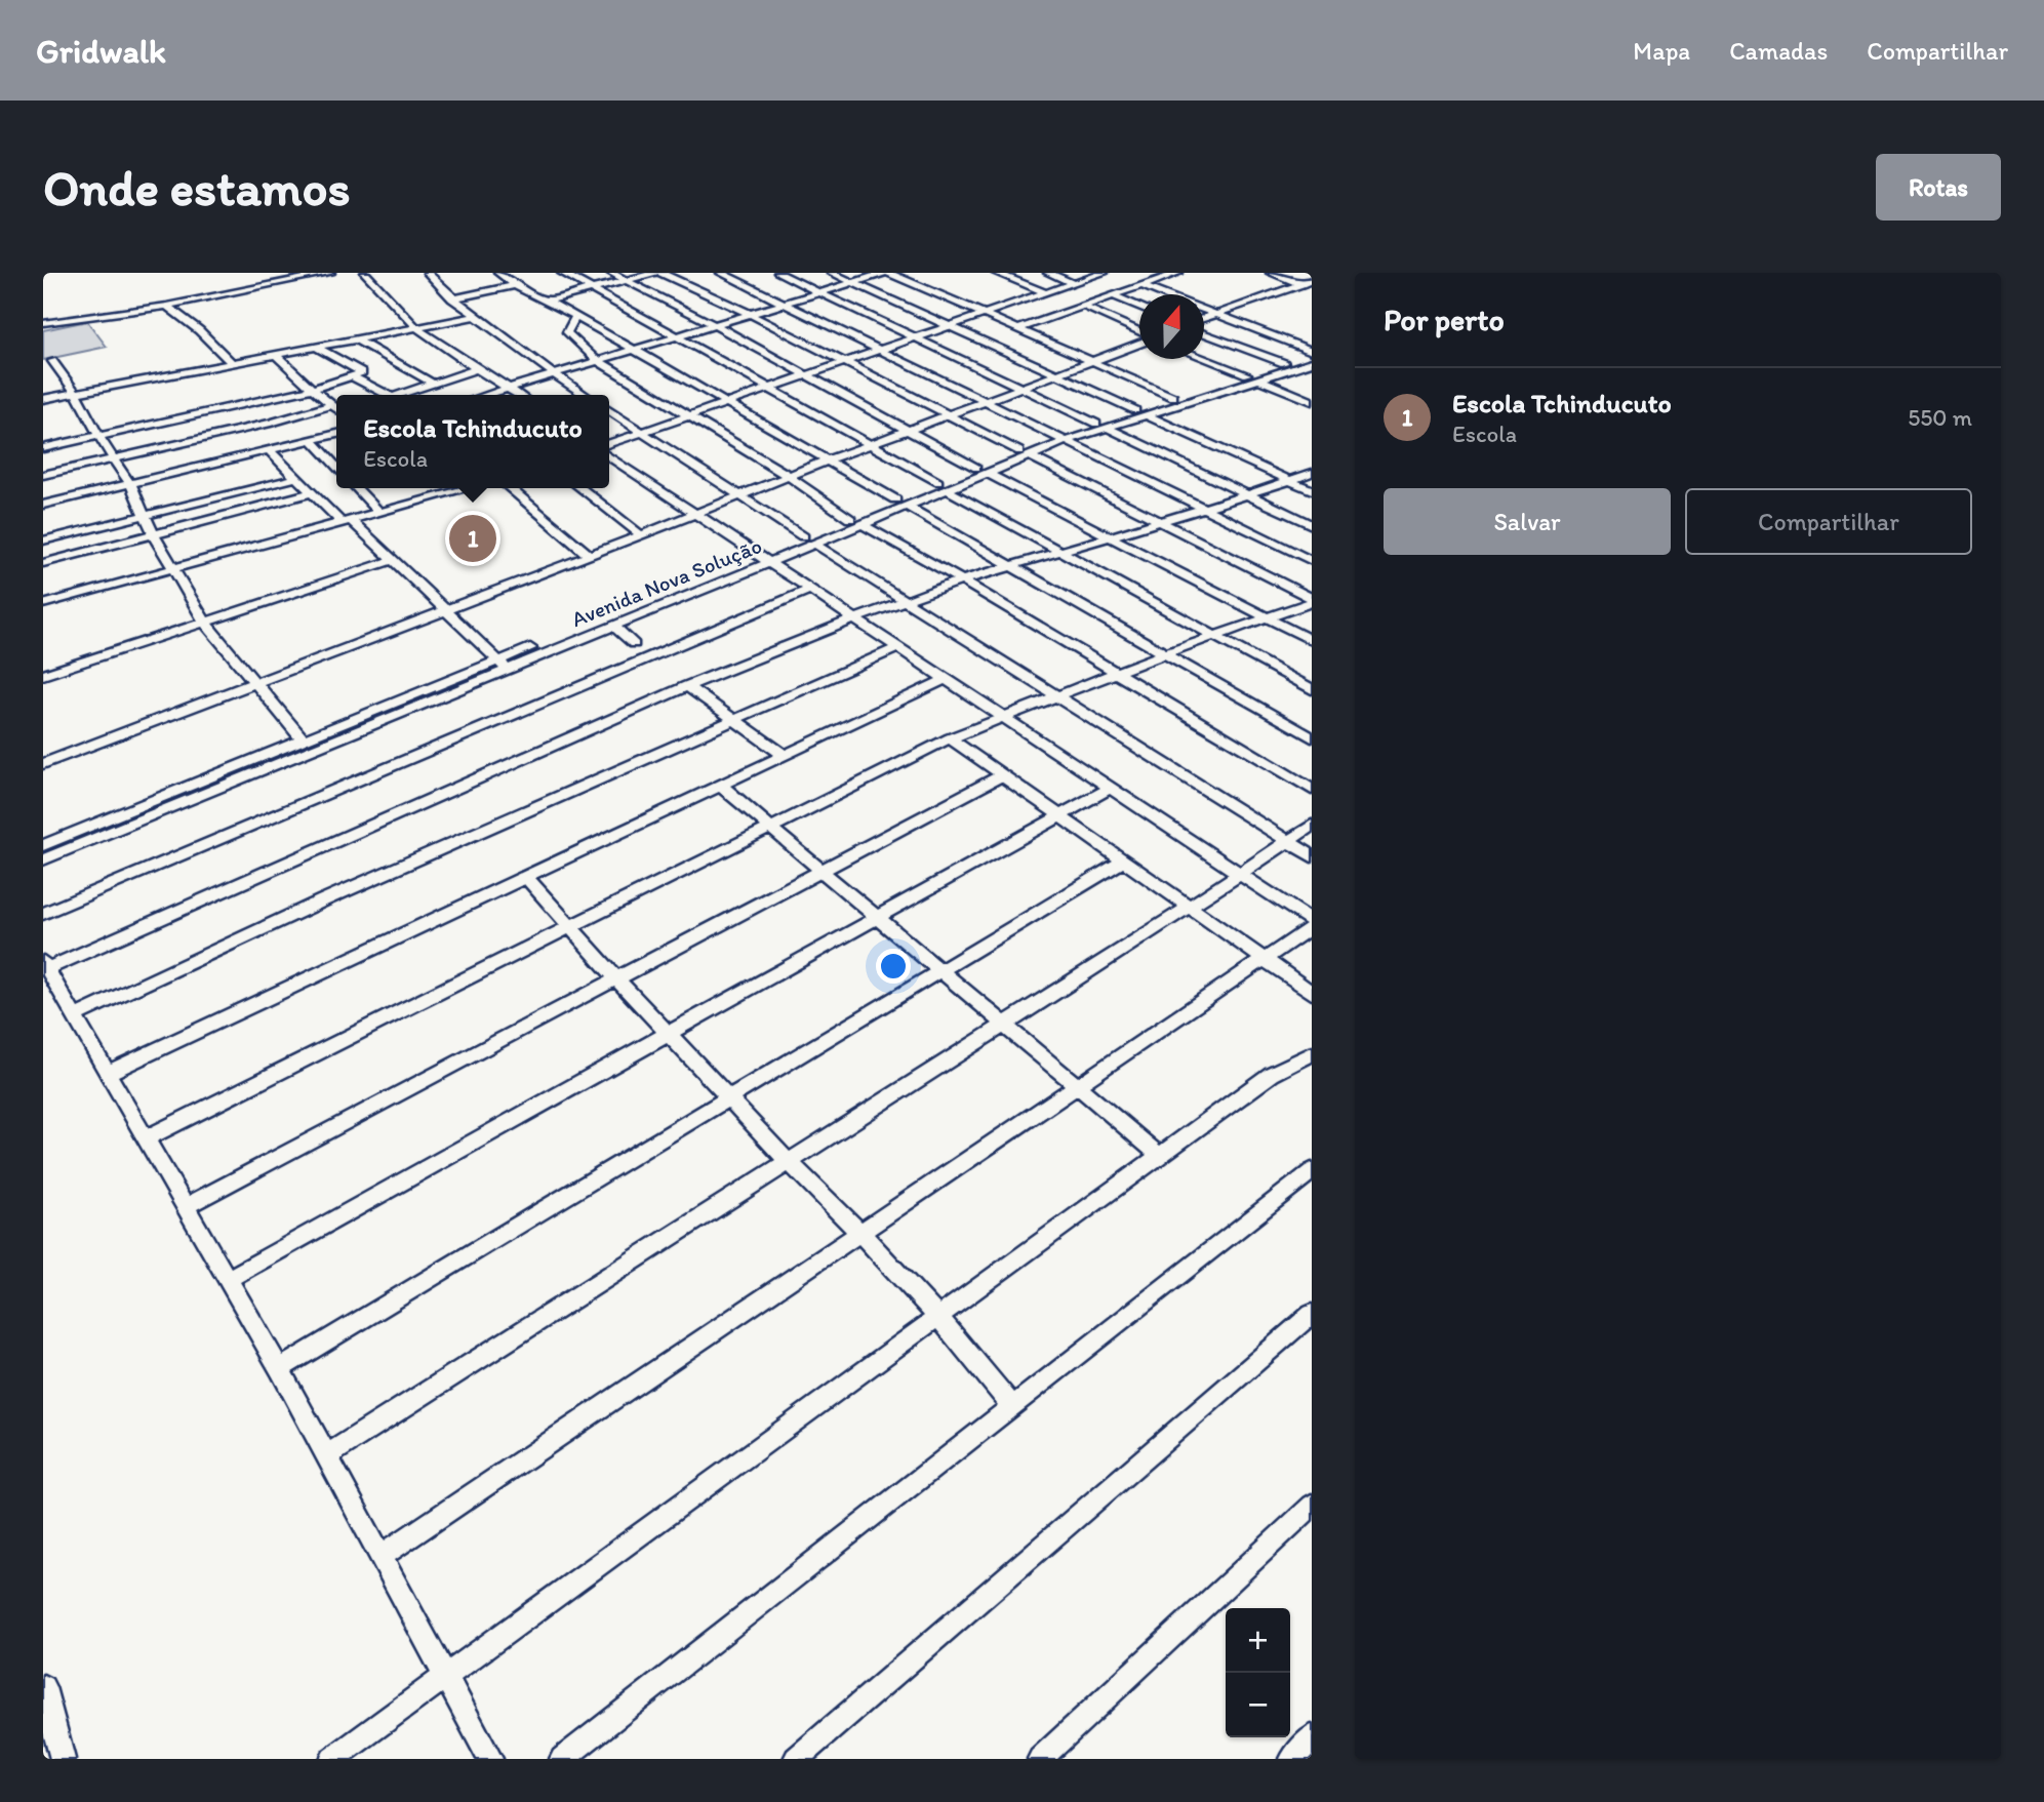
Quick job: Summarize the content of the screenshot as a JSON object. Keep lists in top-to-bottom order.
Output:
{
  "streets": {
    "street": ["Avenida Nova Solução"]
  },
  "north": "top",
  "page": {
    "header": "Gridwalk",
    "nav": ["Mapa", "Camadas", "Compartilhar"],
    "buttons": [
      "Rotas",
      ["Salvar", "Compartilhar"]
    ],
    "title": "Onde estamos",
    "heading": "Por perto",
    "list": [
      {
        "mark": "1",
        "name": "Escola Tchinducuto",
        "note": "Escola",
        "value": "550 m"
      }
    ],
    "popup": ["Escola Tchinducuto", "Escola"],
    "pins": "1",
    "map_buttons": ["+", "−"]
  }
}
